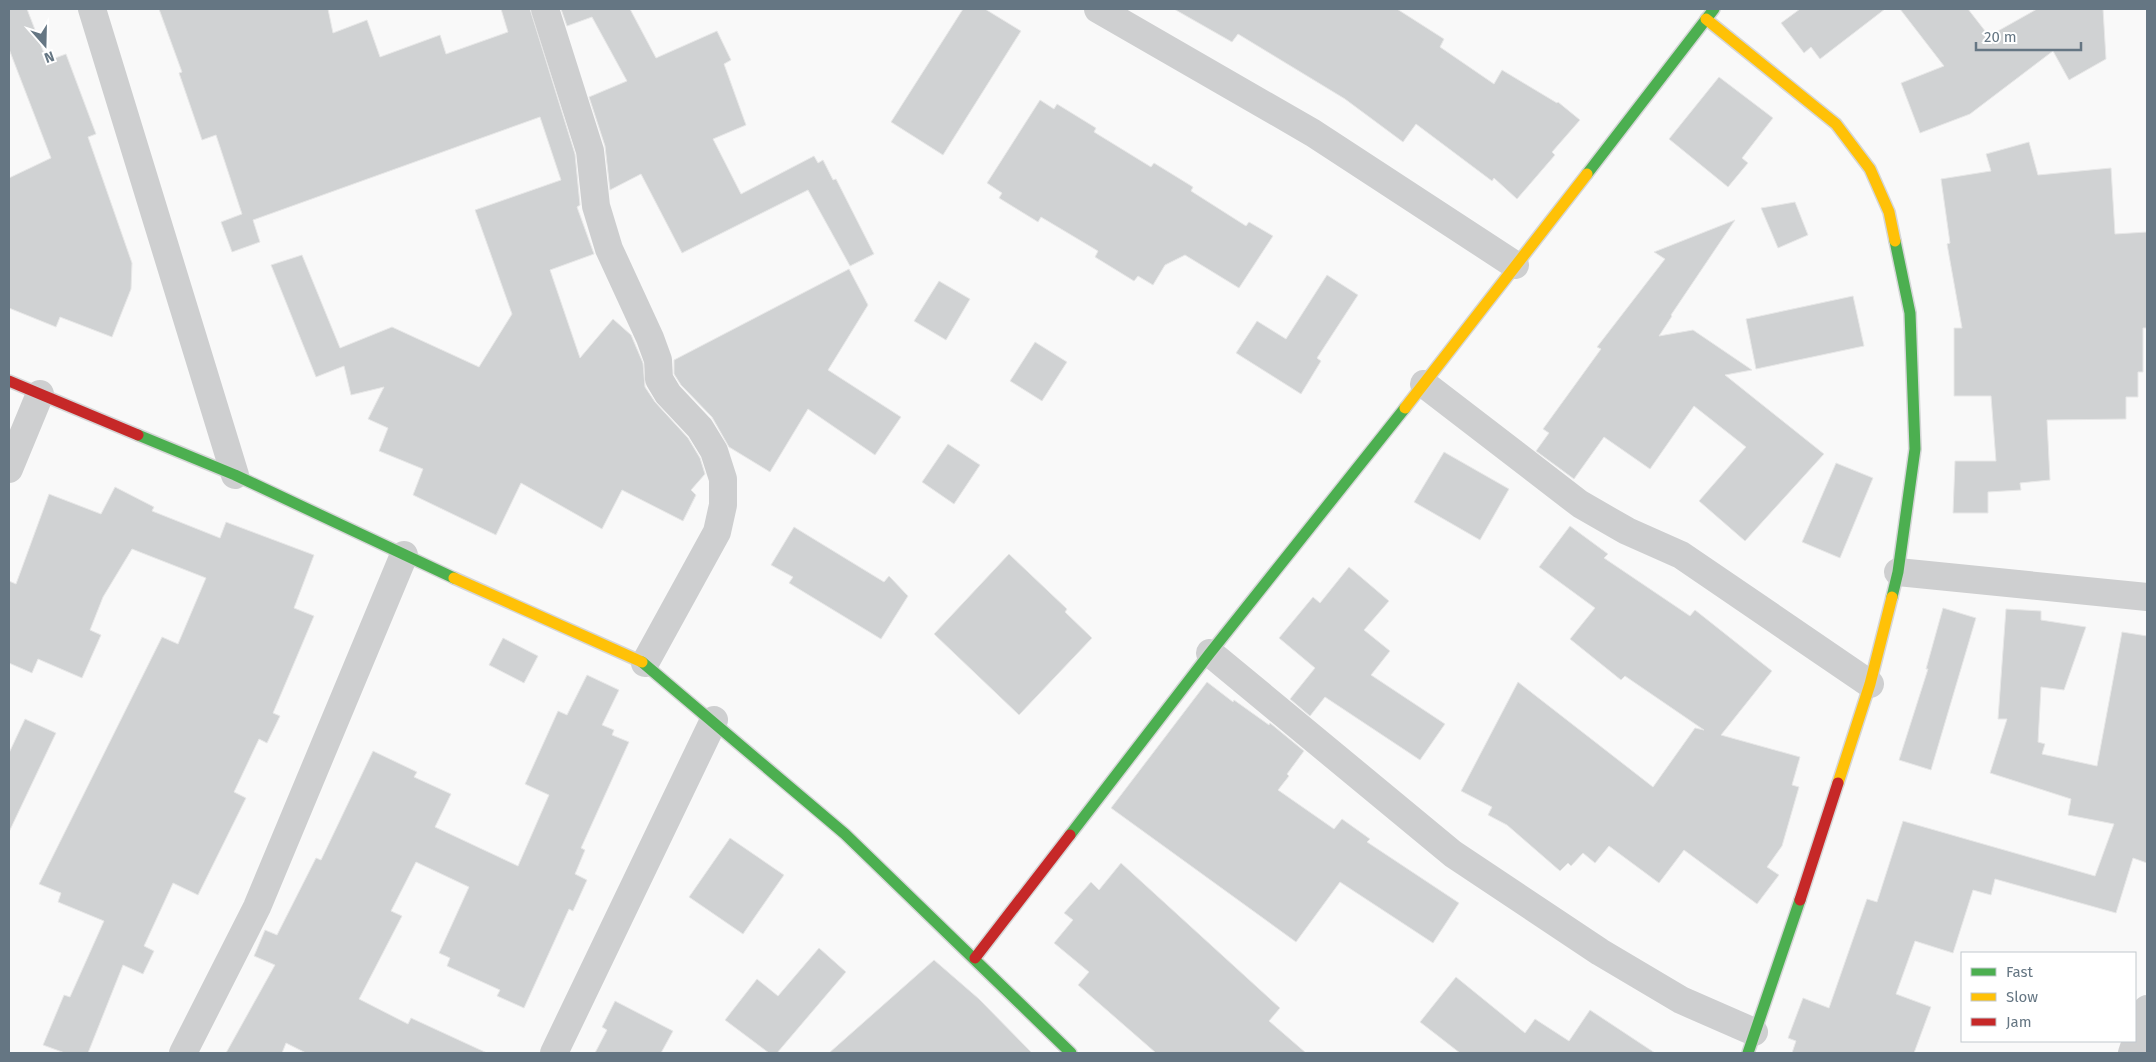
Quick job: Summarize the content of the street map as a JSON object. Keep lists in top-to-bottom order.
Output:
{
  "legend": ["Fast", "Slow", "Jam"],
  "scale_bar": "20 m",
  "north": "bottom"
}
